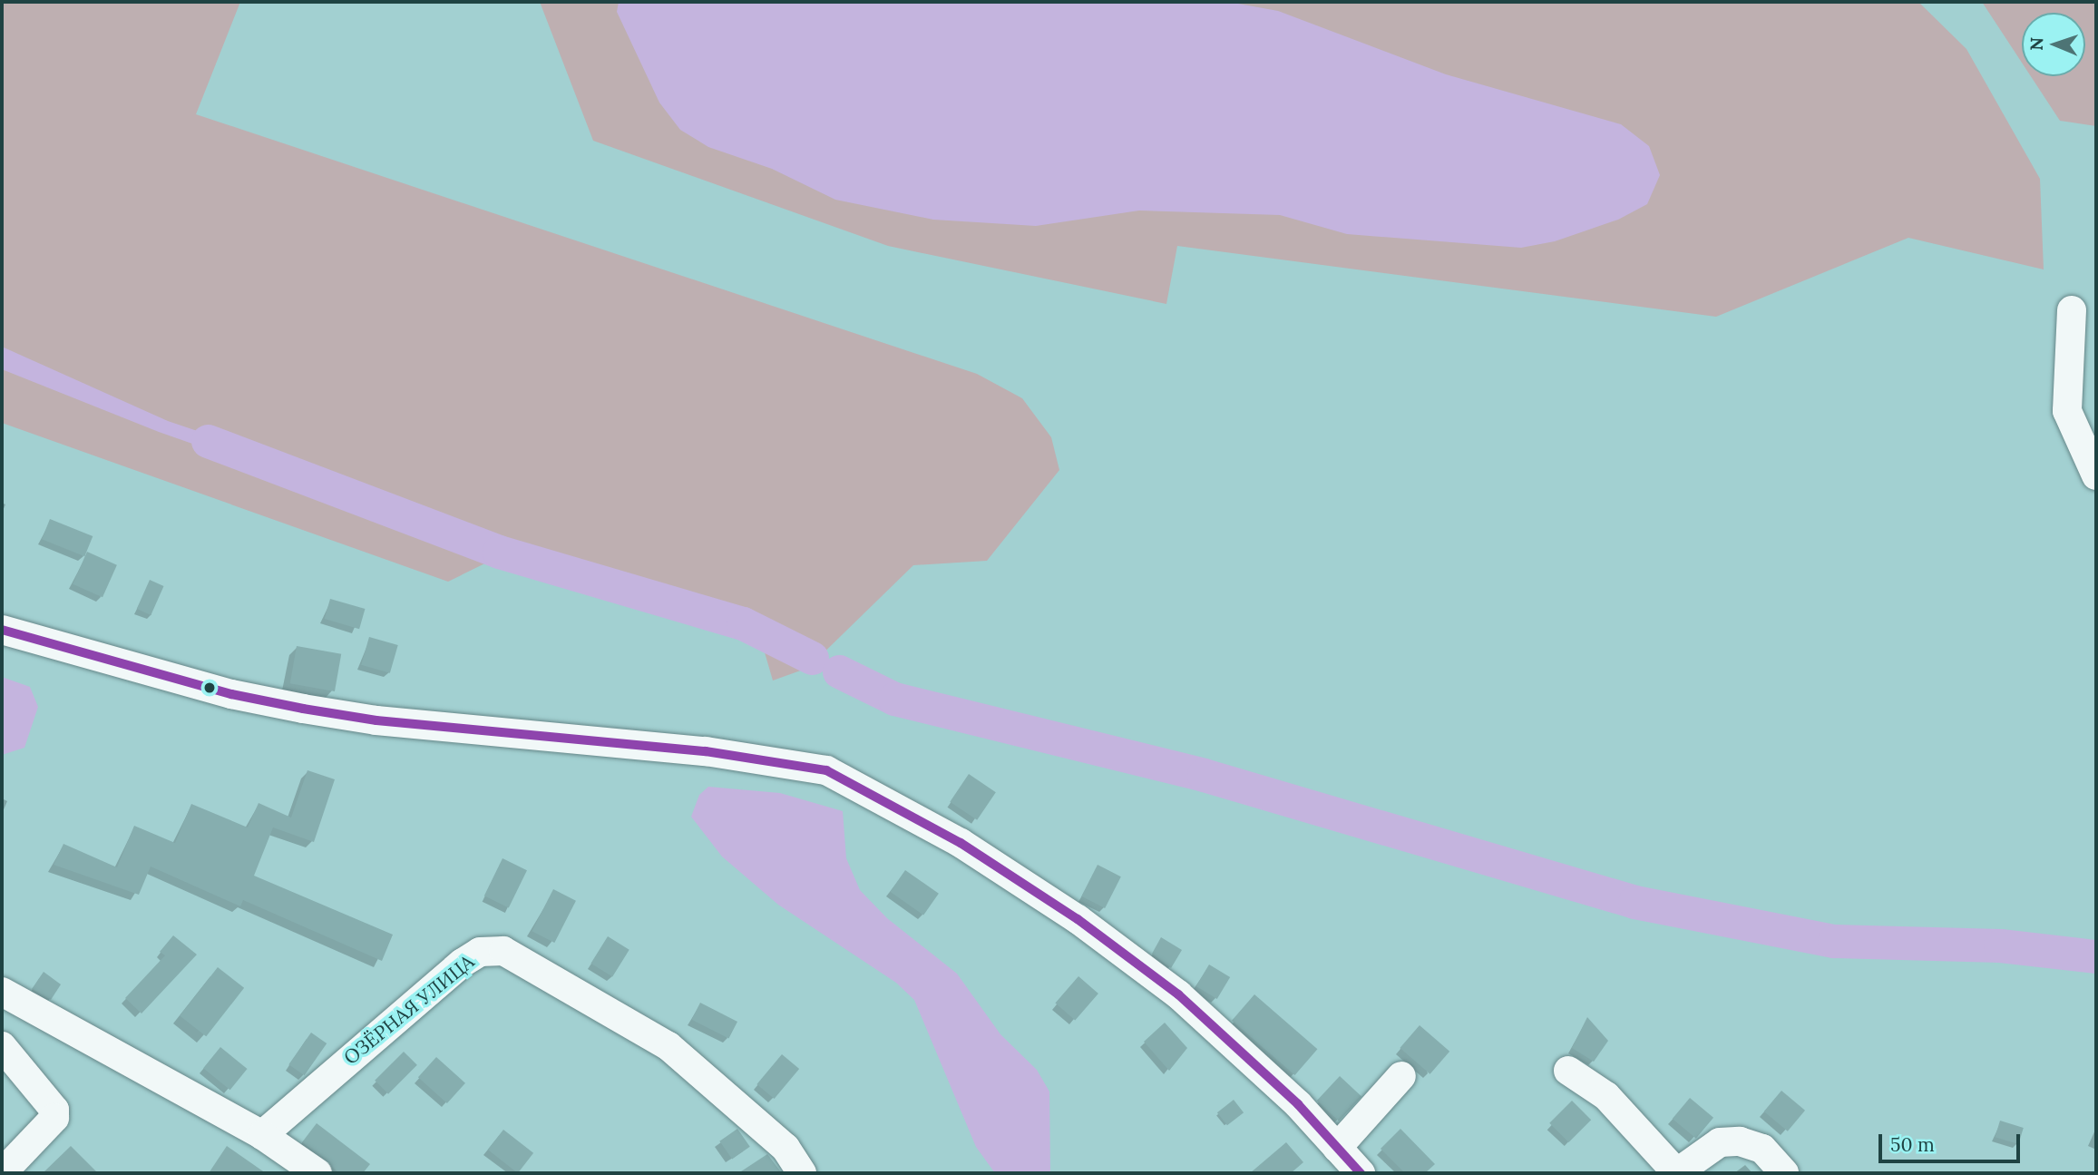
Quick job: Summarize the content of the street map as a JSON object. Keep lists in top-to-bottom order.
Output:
{
  "streets": {
    "street": ["ОЗЁРНАЯ УЛИЦА"]
  },
  "scale_bar": "50 m",
  "north": "left"
}
